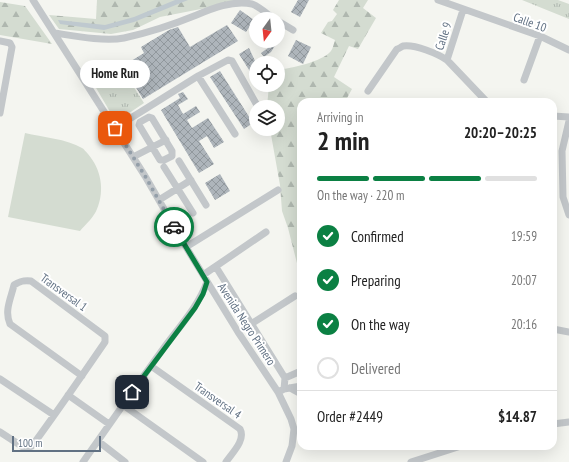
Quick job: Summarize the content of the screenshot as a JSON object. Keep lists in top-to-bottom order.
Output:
{
  "streets": {
    "street": [
      "Calle 10",
      "Calle 9",
      "Transversal 1",
      "Avenida Negro Primero",
      "Transversal 4"
    ]
  },
  "crossings": [
    ["Calle 10", "Calle 9"]
  ],
  "places": ["Home Run"],
  "scale_bar": "100 m",
  "north": "bottom",
  "page": {
    "bubble": "Home Run",
    "heading": ["2 min", "Arriving in", "20:20–20:25"],
    "panel": ["Order #2449", "$14.87"],
    "bar": "On the way · 220 m",
    "list": [
      ["Confirmed", "19:59"],
      ["Preparing", "20:07"],
      ["On the way", "20:16"],
      "Delivered"
    ],
    "scale": "100 m"
  }
}
